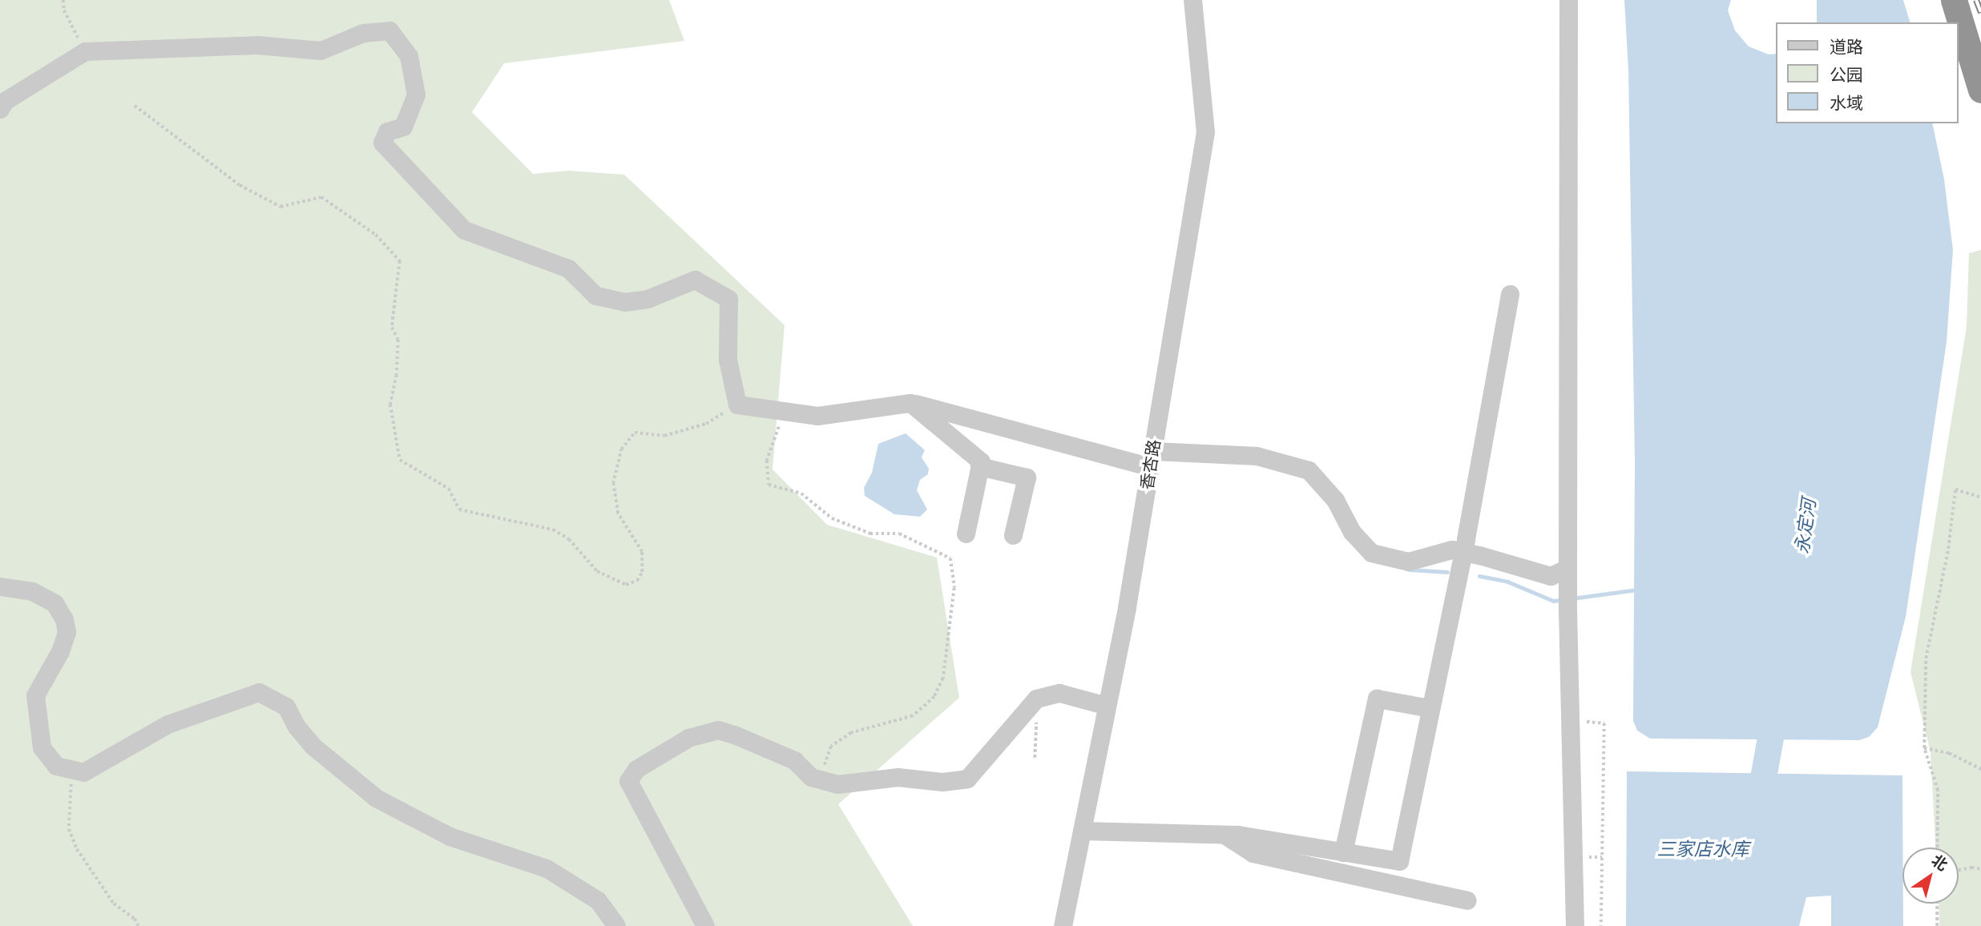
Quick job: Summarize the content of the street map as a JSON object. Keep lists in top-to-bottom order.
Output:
{
  "streets": {
    "street": ["香杏路"]
  },
  "water": ["永定河", "三家店水库"],
  "legend": ["道路", "公园", "水域"],
  "north": "top right"
}
